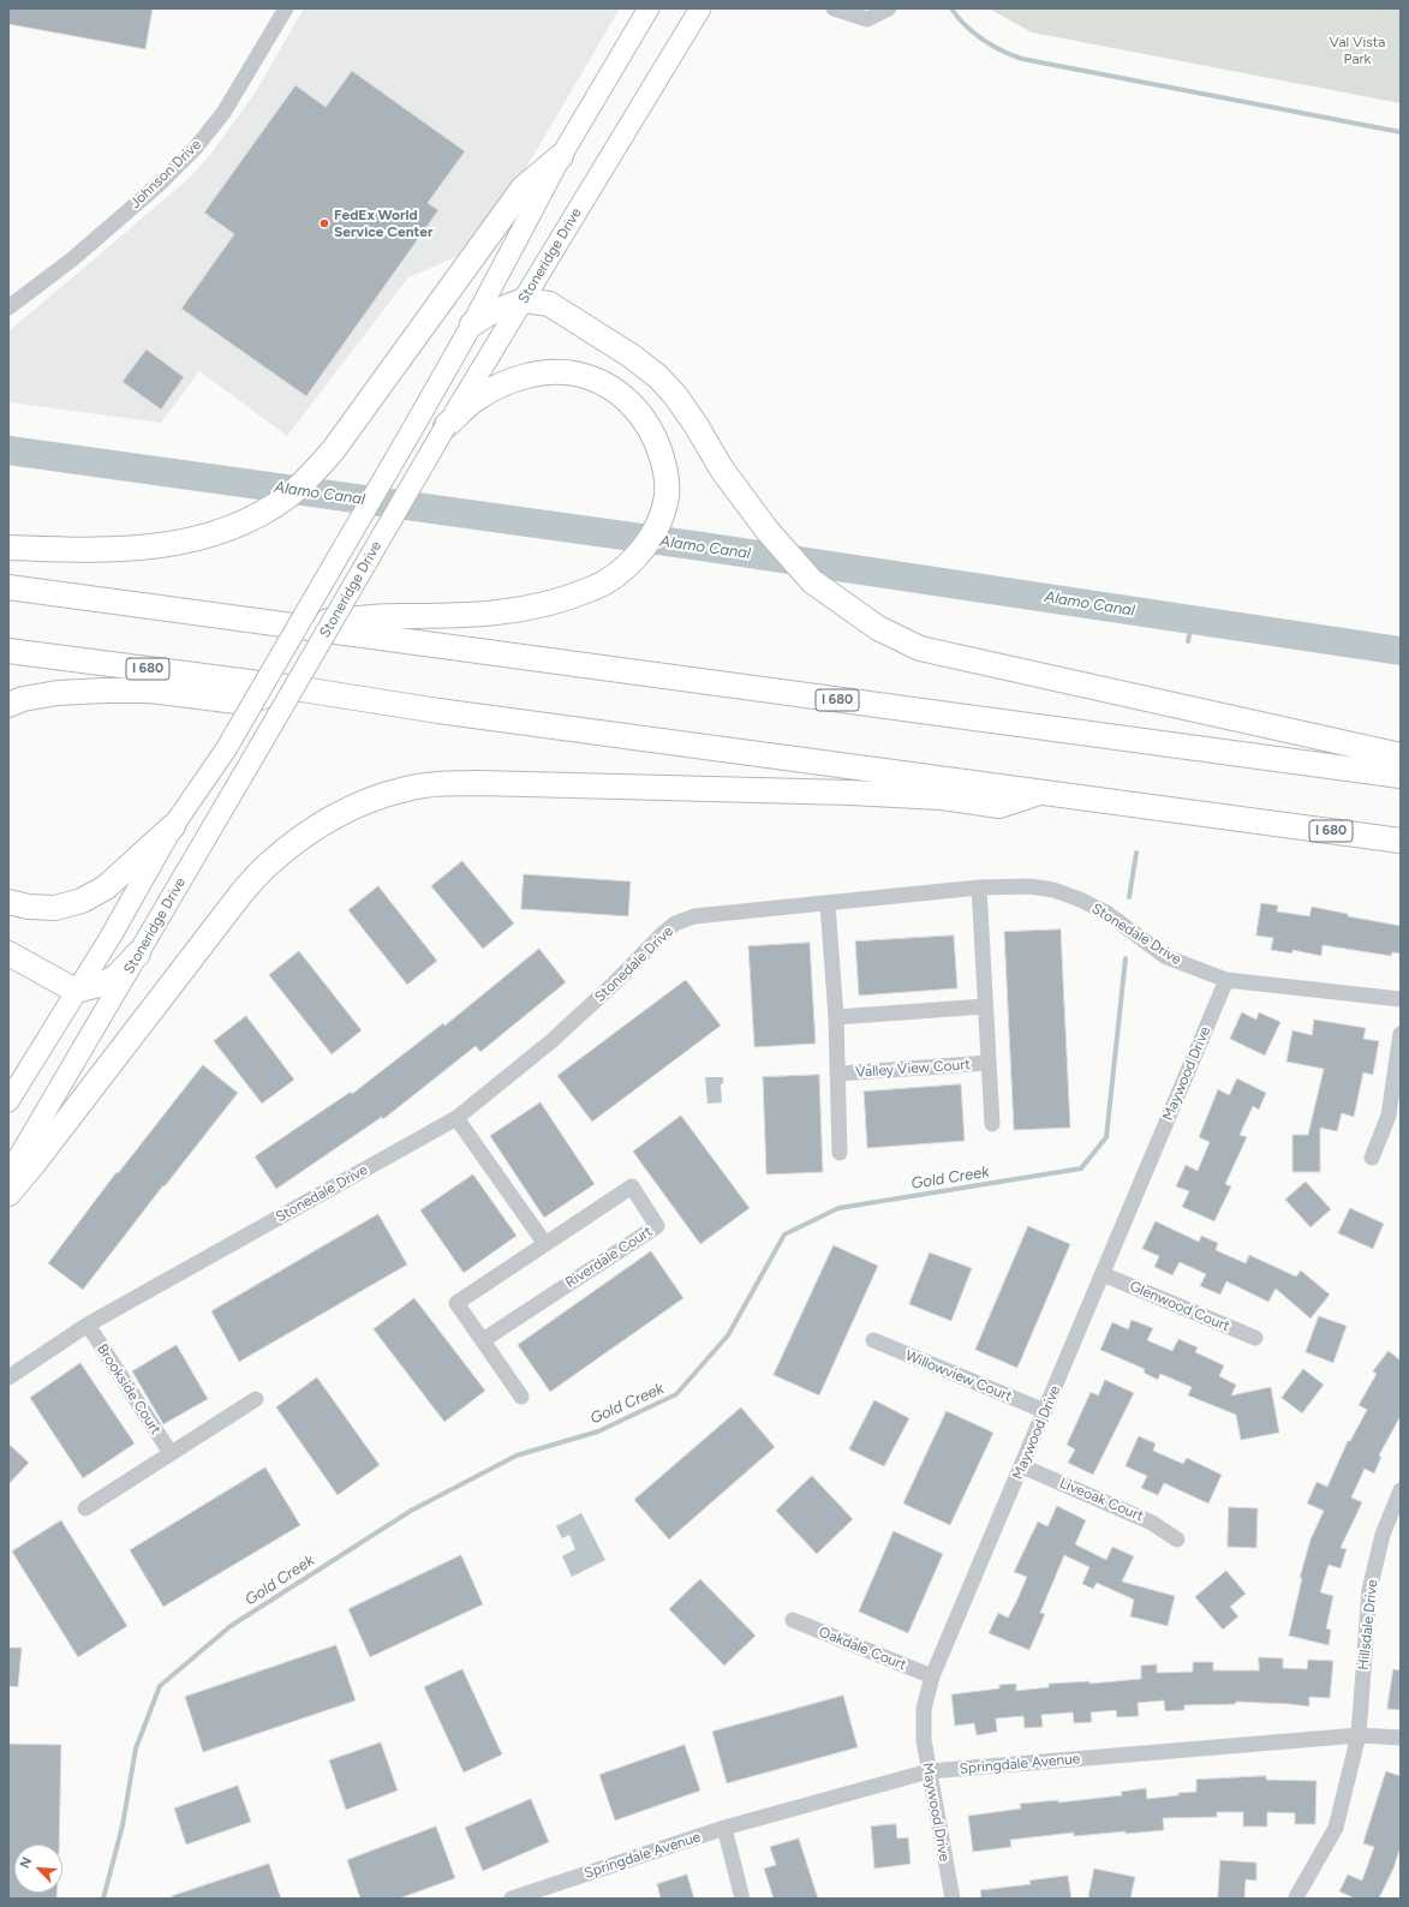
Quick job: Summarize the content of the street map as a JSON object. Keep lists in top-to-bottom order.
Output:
{
  "streets": {
    "highway": ["I 680"],
    "main road": ["Stoneridge Drive"],
    "street": [
      "Johnson Drive",
      "Stonedale Drive",
      "Valley View Court",
      "Maywood Drive",
      "Riverdale Court",
      "Glenwood Court",
      "Willowview Court",
      "Brookside Court",
      "Liveoak Court",
      "Hillsdale Drive",
      "Oakdale Court",
      "Springdale Avenue"
    ]
  },
  "crossings": [
    ["Stonedale Drive", "Valley View Court"],
    ["Stonedale Drive", "Maywood Drive"],
    ["Stonedale Drive", "Brookside Court"],
    ["Maywood Drive", "Glenwood Court"],
    ["Maywood Drive", "Willowview Court"],
    ["Maywood Drive", "Liveoak Court"],
    ["Maywood Drive", "Oakdale Court"],
    ["Maywood Drive", "Springdale Avenue"],
    ["Hillsdale Drive", "Springdale Avenue"]
  ],
  "water": ["Alamo Canal", "Gold Creek"],
  "parks": ["Val Vista Park"],
  "places": ["FedEx World Service Center"],
  "north": "top left"
}
